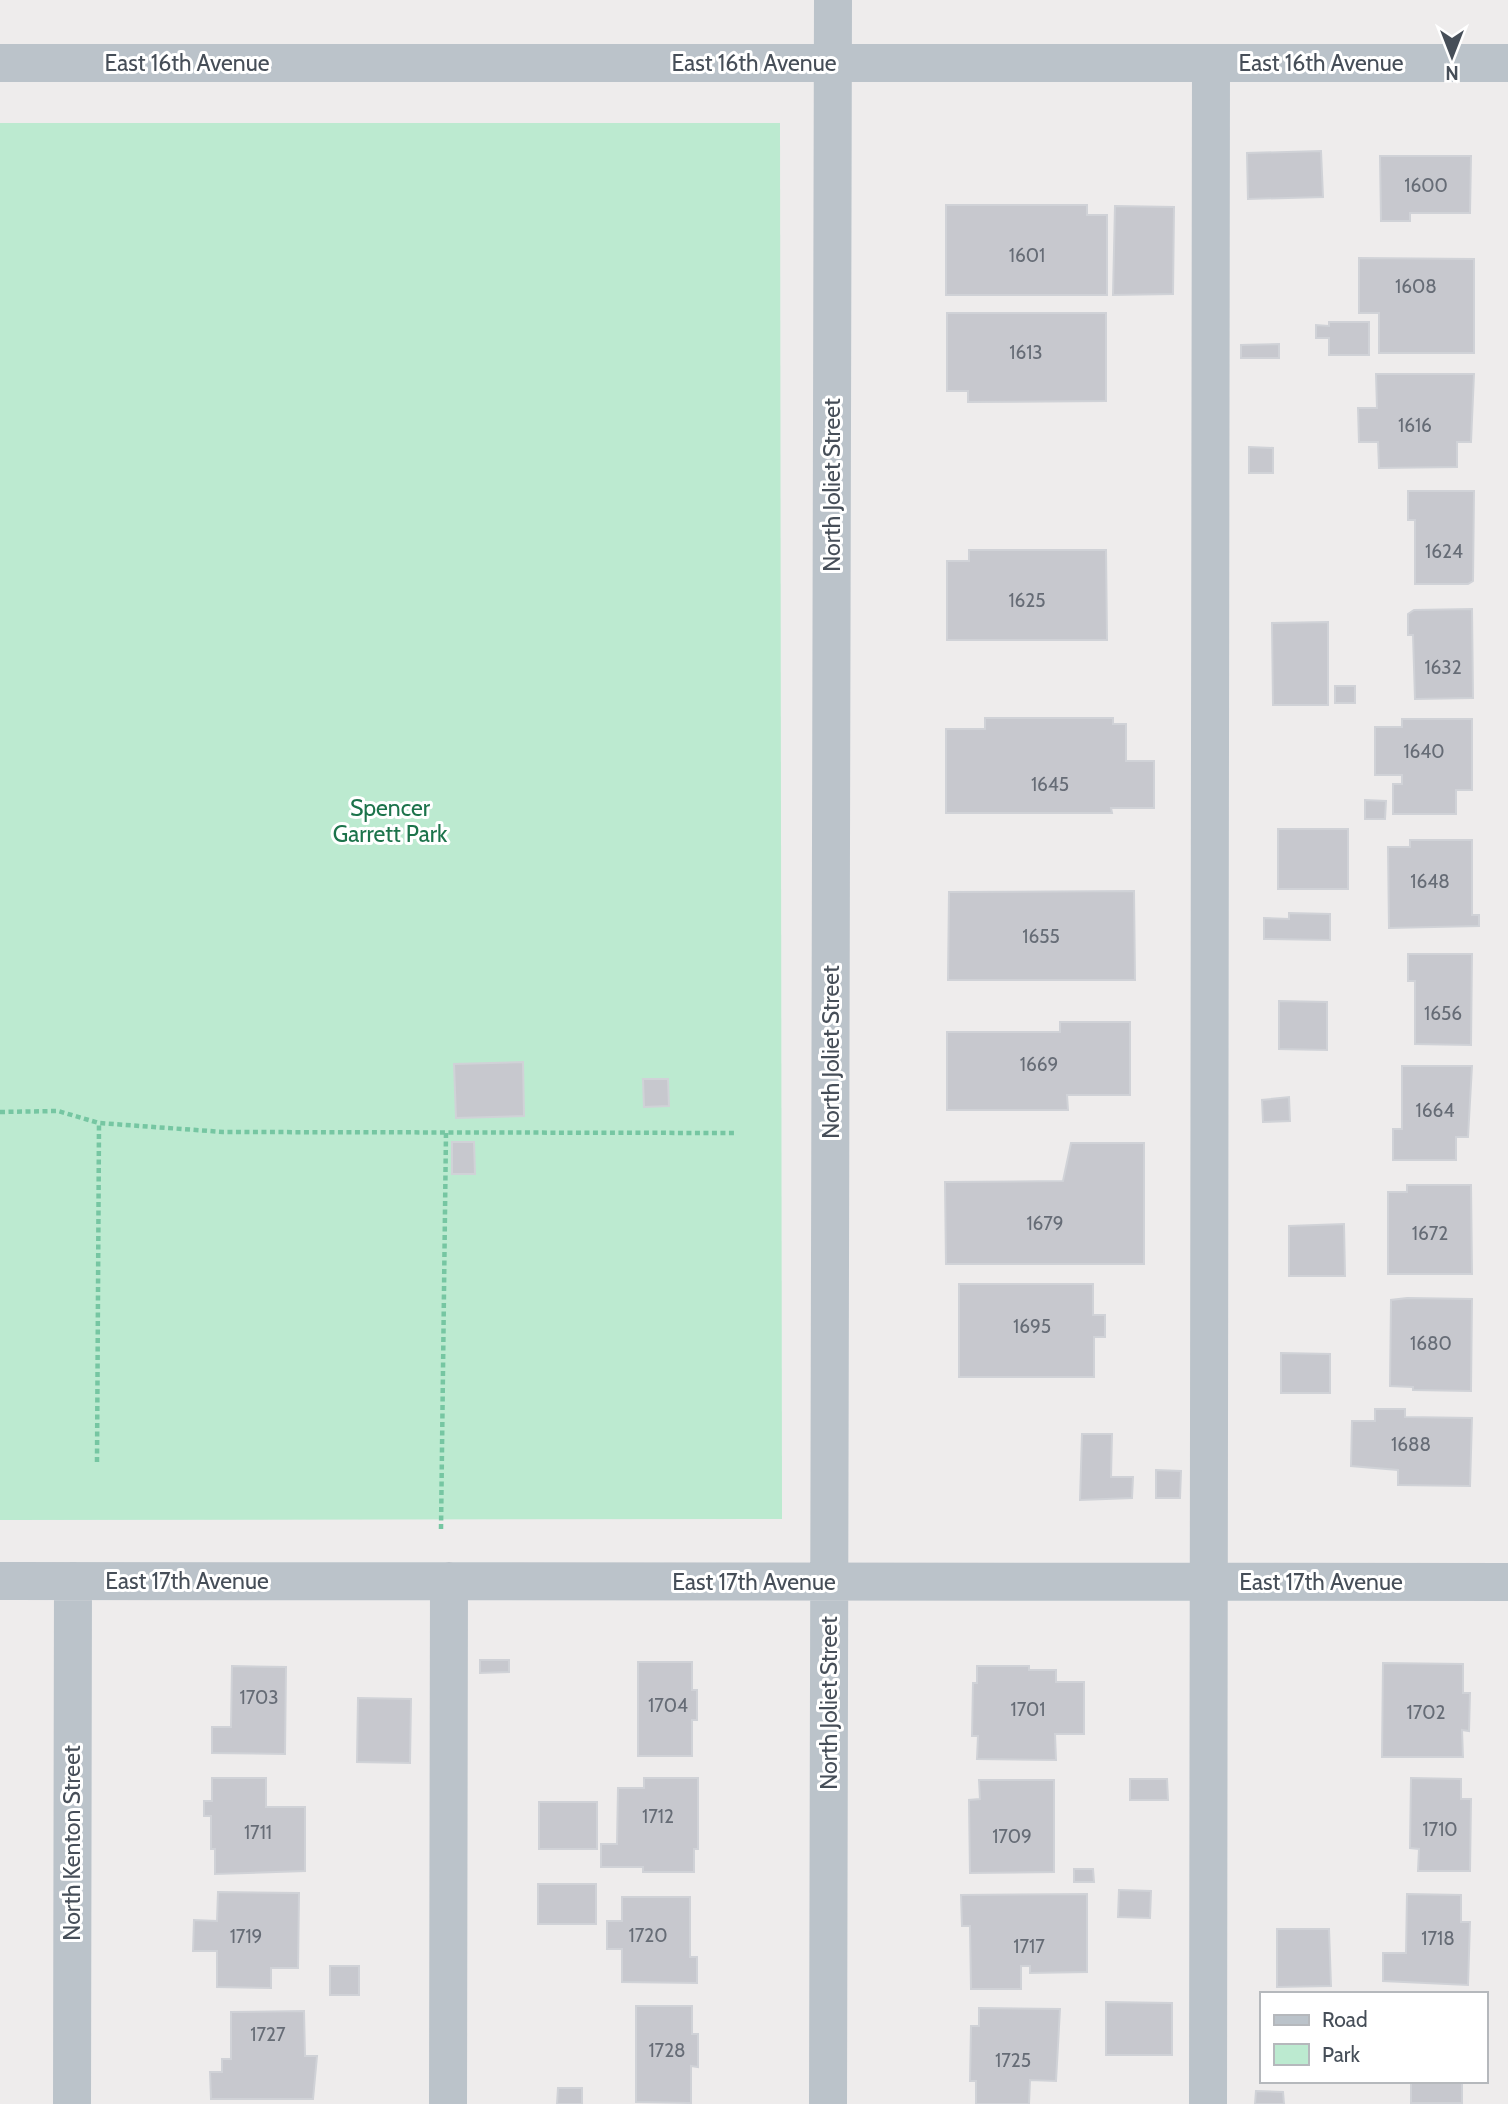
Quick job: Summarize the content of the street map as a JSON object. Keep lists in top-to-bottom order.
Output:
{
  "streets": {
    "street": [
      "East 16th Avenue",
      "North Joliet Street",
      "East 17th Avenue",
      "North Kenton Street"
    ]
  },
  "crossings": [
    ["East 16th Avenue", "North Joliet Street"],
    ["North Joliet Street", "East 17th Avenue"],
    ["East 17th Avenue", "North Kenton Street"]
  ],
  "parks": ["Spencer Garrett Park"],
  "house_numbers": [
    "1600",
    "1601",
    "1608",
    "1613",
    "1616",
    "1624",
    "1625",
    "1632",
    "1640",
    "1645",
    "1648",
    "1655",
    "1656",
    "1669",
    "1664",
    "1679",
    "1672",
    "1695",
    "1680",
    "1688",
    "1703",
    "1704",
    "1701",
    "1702",
    "1712",
    "1710",
    "1711",
    "1709",
    "1720",
    "1719",
    "1718",
    "1717",
    "1727",
    "1728",
    "1725"
  ],
  "legend": ["Road", "Park"],
  "north": "bottom"
}
